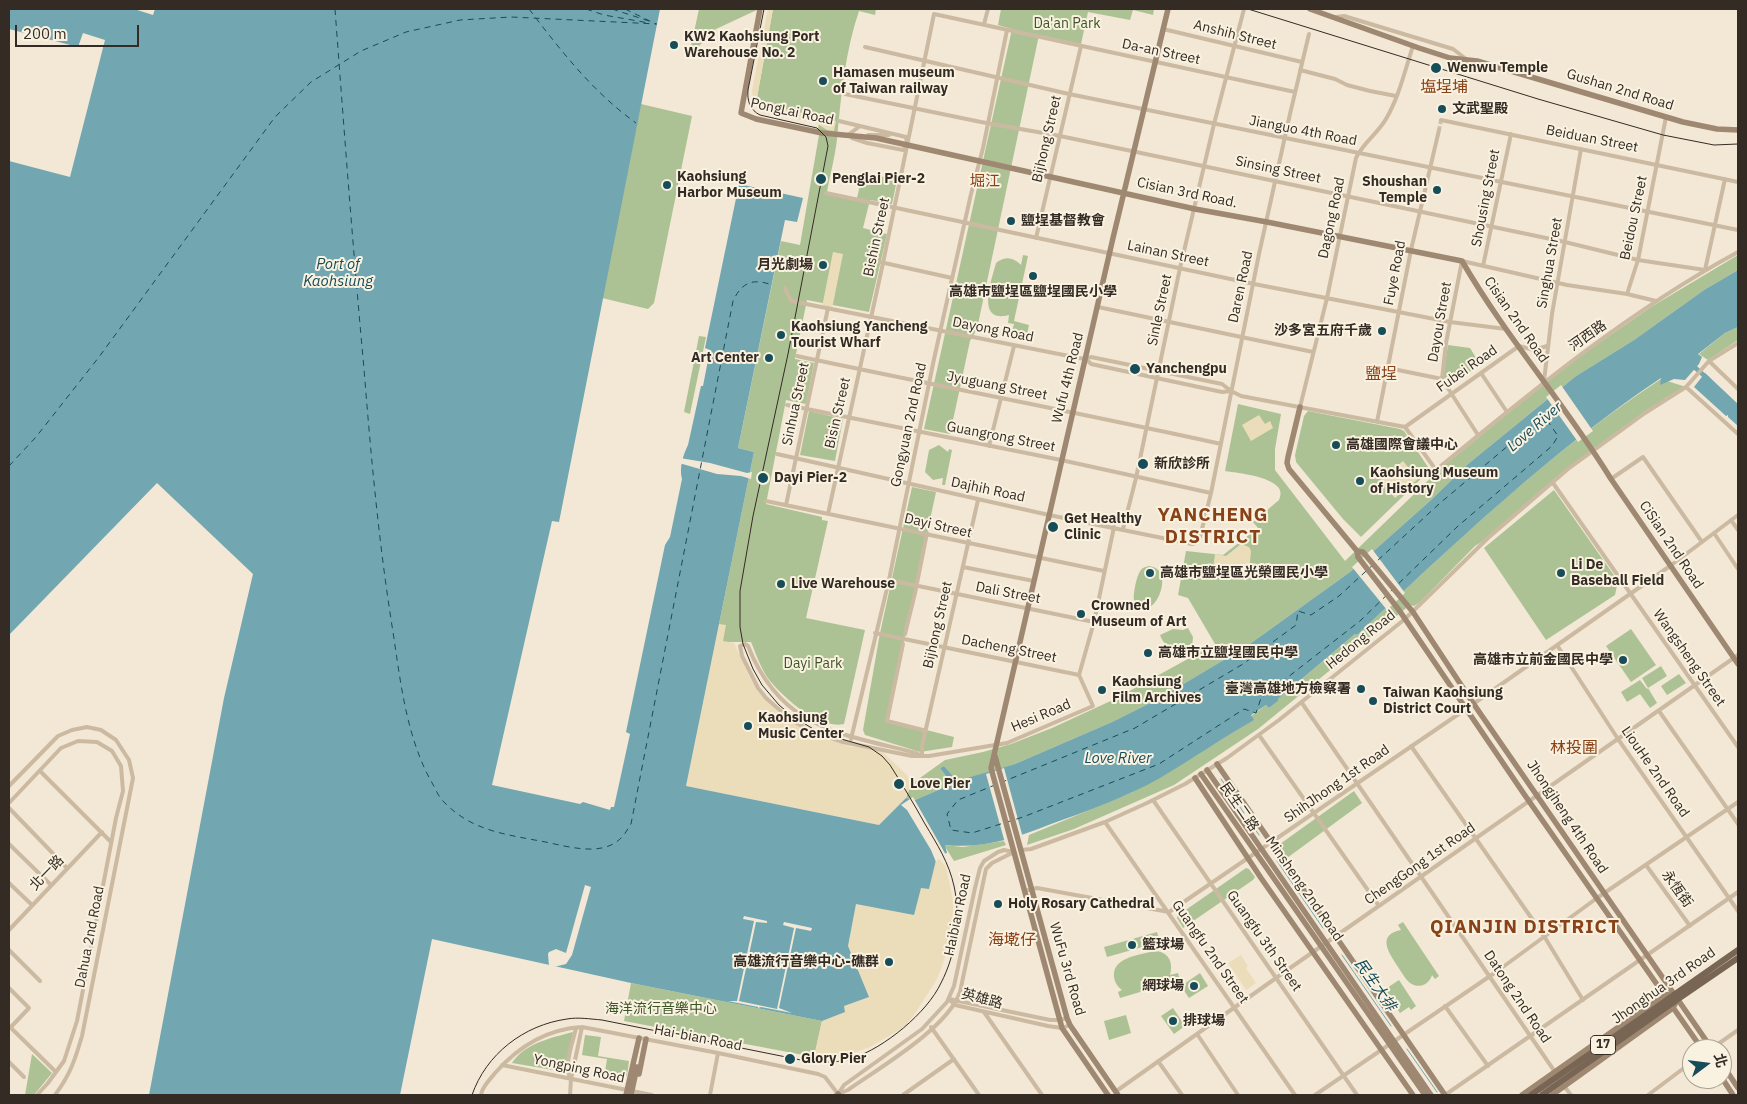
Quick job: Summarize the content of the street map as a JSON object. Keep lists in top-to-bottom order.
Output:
{
  "streets": {
    "main road": ["Jhonghua 3rd Road", "17"],
    "street": [
      "Anshih Street",
      "Da-an Street",
      "Gushan 2nd Road",
      "PongLai Road",
      "Jianguo 4th Road",
      "Bijhong Street",
      "Beiduan Street",
      "Sinsing Street",
      "Cisian 3rd Road.",
      "Shousing Street",
      "Dagong Road",
      "Beidou Street",
      "Bishin Street",
      "Lainan Street",
      "Singhua Street",
      "Fuye Road",
      "Daren Road",
      "Sinle Street",
      "Cisian 2nd Road",
      "Dayou Street",
      "Dayong Road",
      "河西路",
      "Fubei Road",
      "Wufu 4th Road",
      "Jyuguang Street",
      "Sinhua Street",
      "Bisin Street",
      "Gongyuan 2nd Road",
      "Guangrong Street",
      "Dajhih Road",
      "Dayi Street",
      "CiSian 2nd Road",
      "Dali Street",
      "Hedong Road",
      "Dacheng Street",
      "Wangsheng Street",
      "Hesi Road",
      "LiouHe 2nd Road",
      "ShihJhong 1st Road",
      "民生二路",
      "Jhongjheng 4th Road",
      "ChengGong 1st Road",
      "北一路",
      "Minsheng 2nd Road",
      "永恆街",
      "Haibian Road",
      "Dahua 2nd Road",
      "Guangfu 3th Street",
      "Guangfu 2nd Street",
      "WuFu 3rd Road",
      "Datong 2nd Road",
      "英雄路",
      "Hai-bian Road",
      "Yongping Road"
    ]
  },
  "crossings": [
    ["Anshih Street", "Daren Road"],
    ["Anshih Street", "Sinle Street"],
    ["Anshih Street", "Wufu 4th Road"],
    ["Da-an Street", "Bijhong Street"],
    ["Da-an Street", "Bishin Street"],
    ["Da-an Street", "Daren Road"],
    ["Da-an Street", "Sinle Street"],
    ["Da-an Street", "Wufu 4th Road"],
    ["Da-an Street", "Gongyuan 2nd Road"],
    ["Gushan 2nd Road", "Dagong Road"],
    ["Gushan 2nd Road", "Beidou Street"],
    ["PongLai Road", "Cisian 3rd Road."],
    ["Jianguo 4th Road", "Bijhong Street"],
    ["Jianguo 4th Road", "Shousing Street"],
    ["Jianguo 4th Road", "Dagong Road"],
    ["Jianguo 4th Road", "Beidou Street"],
    ["Jianguo 4th Road", "Bishin Street"],
    ["Jianguo 4th Road", "Singhua Street"],
    ["Jianguo 4th Road", "Fuye Road"],
    ["Jianguo 4th Road", "Daren Road"],
    ["Jianguo 4th Road", "Sinle Street"],
    ["Jianguo 4th Road", "Wufu 4th Road"],
    ["Jianguo 4th Road", "Gongyuan 2nd Road"],
    ["Bijhong Street", "Sinsing Street"],
    ["Bijhong Street", "Cisian 3rd Road."],
    ["Bijhong Street", "Lainan Street"],
    ["Bijhong Street", "Dajhih Road"],
    ["Bijhong Street", "Dayi Street"],
    ["Bijhong Street", "Dali Street"],
    ["Bijhong Street", "Dacheng Street"],
    ["Beiduan Street", "Shousing Street"],
    ["Beiduan Street", "Beidou Street"],
    ["Beiduan Street", "Singhua Street"],
    ["Sinsing Street", "Shousing Street"],
    ["Sinsing Street", "Dagong Road"],
    ["Sinsing Street", "Beidou Street"],
    ["Sinsing Street", "Bishin Street"],
    ["Sinsing Street", "Singhua Street"],
    ["Sinsing Street", "Fuye Road"],
    ["Sinsing Street", "Daren Road"],
    ["Sinsing Street", "Sinle Street"],
    ["Sinsing Street", "河西路"],
    ["Sinsing Street", "Wufu 4th Road"],
    ["Sinsing Street", "Gongyuan 2nd Road"],
    ["Cisian 3rd Road.", "Dagong Road"],
    ["Cisian 3rd Road.", "Bishin Street"],
    ["Cisian 3rd Road.", "Fuye Road"],
    ["Cisian 3rd Road.", "Daren Road"],
    ["Cisian 3rd Road.", "Sinle Street"],
    ["Cisian 3rd Road.", "Cisian 2nd Road"],
    ["Cisian 3rd Road.", "Dayou Street"],
    ["Cisian 3rd Road.", "Wufu 4th Road"],
    ["Cisian 3rd Road.", "Gongyuan 2nd Road"],
    ["Dagong Road", "Lainan Street"],
    ["Dagong Road", "Dayong Road"],
    ["Bishin Street", "Lainan Street"],
    ["Bishin Street", "Dayong Road"],
    ["Bishin Street", "Bisin Street"],
    ["Lainan Street", "Fuye Road"],
    ["Lainan Street", "Daren Road"],
    ["Lainan Street", "Sinle Street"],
    ["Lainan Street", "Cisian 2nd Road"],
    ["Lainan Street", "Dayou Street"],
    ["Lainan Street", "Wufu 4th Road"],
    ["Lainan Street", "Gongyuan 2nd Road"],
    ["Singhua Street", "Cisian 2nd Road"],
    ["Singhua Street", "河西路"],
    ["Singhua Street", "Fubei Road"],
    ["Fuye Road", "Dayong Road"],
    ["Daren Road", "Dayong Road"],
    ["Daren Road", "Jyuguang Street"],
    ["Daren Road", "Guangrong Street"],
    ["Daren Road", "Dajhih Road"],
    ["Sinle Street", "Dayong Road"],
    ["Sinle Street", "Jyuguang Street"],
    ["Sinle Street", "Guangrong Street"],
    ["Sinle Street", "Dajhih Road"],
    ["Cisian 2nd Road", "Dayou Street"],
    ["Cisian 2nd Road", "河西路"],
    ["Cisian 2nd Road", "Fubei Road"],
    ["Cisian 2nd Road", "CiSian 2nd Road"],
    ["Dayou Street", "河西路"],
    ["Dayou Street", "Fubei Road"],
    ["Dayong Road", "河西路"],
    ["Dayong Road", "Fubei Road"],
    ["Dayong Road", "Wufu 4th Road"],
    ["Dayong Road", "Sinhua Street"],
    ["Dayong Road", "Bisin Street"],
    ["Dayong Road", "Gongyuan 2nd Road"],
    ["河西路", "Fubei Road"],
    ["Wufu 4th Road", "Jyuguang Street"],
    ["Wufu 4th Road", "Guangrong Street"],
    ["Wufu 4th Road", "Dajhih Road"],
    ["Wufu 4th Road", "Dayi Street"],
    ["Wufu 4th Road", "Dali Street"],
    ["Wufu 4th Road", "Dacheng Street"],
    ["Wufu 4th Road", "Hesi Road"],
    ["Wufu 4th Road", "WuFu 3rd Road"],
    ["Jyuguang Street", "Sinhua Street"],
    ["Jyuguang Street", "Bisin Street"],
    ["Jyuguang Street", "Gongyuan 2nd Road"],
    ["Sinhua Street", "Guangrong Street"],
    ["Sinhua Street", "Dajhih Road"],
    ["Sinhua Street", "Dayi Street"],
    ["Bisin Street", "Guangrong Street"],
    ["Bisin Street", "Dajhih Road"],
    ["Bisin Street", "Dayi Street"],
    ["Gongyuan 2nd Road", "Guangrong Street"],
    ["Gongyuan 2nd Road", "Dajhih Road"],
    ["Gongyuan 2nd Road", "Dayi Street"],
    ["Gongyuan 2nd Road", "Dali Street"],
    ["Gongyuan 2nd Road", "Dacheng Street"],
    ["CiSian 2nd Road", "Hedong Road"],
    ["CiSian 2nd Road", "ChengGong 1st Road"],
    ["Hedong Road", "Wangsheng Street"],
    ["Hedong Road", "民生二路"],
    ["Hedong Road", "Jhongjheng 4th Road"],
    ["Hedong Road", "Minsheng 2nd Road"],
    ["Hedong Road", "Haibian Road"],
    ["Hedong Road", "Guangfu 3th Street"],
    ["Hedong Road", "Guangfu 2nd Street"],
    ["Hedong Road", "WuFu 3rd Road"],
    ["Hedong Road", "Datong 2nd Road"],
    ["Dacheng Street", "Hesi Road"],
    ["Wangsheng Street", "ChengGong 1st Road"],
    ["LiouHe 2nd Road", "ChengGong 1st Road"],
    ["ShihJhong 1st Road", "民生二路"],
    ["ShihJhong 1st Road", "Jhongjheng 4th Road"],
    ["ShihJhong 1st Road", "Minsheng 2nd Road"],
    ["ShihJhong 1st Road", "Guangfu 3th Street"],
    ["ShihJhong 1st Road", "Guangfu 2nd Street"],
    ["ShihJhong 1st Road", "Datong 2nd Road"],
    ["民生二路", "Minsheng 2nd Road"],
    ["Jhongjheng 4th Road", "ChengGong 1st Road"],
    ["Jhongjheng 4th Road", "Jhonghua 3rd Road"],
    ["ChengGong 1st Road", "Minsheng 2nd Road"],
    ["ChengGong 1st Road", "Guangfu 3th Street"],
    ["ChengGong 1st Road", "Guangfu 2nd Street"],
    ["ChengGong 1st Road", "WuFu 3rd Road"],
    ["ChengGong 1st Road", "Datong 2nd Road"],
    ["Haibian Road", "WuFu 3rd Road"],
    ["Haibian Road", "英雄路"],
    ["Haibian Road", "Hai-bian Road"],
    ["WuFu 3rd Road", "英雄路"],
    ["Jhonghua 3rd Road", "Datong 2nd Road"],
    ["Jhonghua 3rd Road", "17"],
    ["Datong 2nd Road", "17"],
    ["Hai-bian Road", "Yongping Road"]
  ],
  "districts": [
    "塩埕埔",
    "堀江",
    "鹽埕",
    "YANCHENG DISTRICT",
    "林投圍",
    "QIANJIN DISTRICT",
    "海墘仔"
  ],
  "water": ["Port of Kaohsiung", "Love River", "民生大排"],
  "parks": ["Da'an Park", "Dayi Park", "海洋流行音樂中心"],
  "places": [
    "KW2 Kaohsiung Port Warehouse No. 2",
    "Wenwu Temple",
    "Hamasen museum of Taiwan railway",
    "文武聖殿",
    "Penglai Pier-2",
    "Kaohsiung Harbor Museum",
    "Shoushan Temple",
    "鹽埕基督教會",
    "月光劇場",
    "高雄市鹽埕區鹽埕國民小學",
    "沙多宮五府千歲",
    "Kaohsiung Yancheng Tourist Wharf",
    "Art Center",
    "Yanchengpu",
    "高雄國際會議中心",
    "新欣診所",
    "Dayi Pier-2",
    "Kaohsiung Museum of History",
    "Get Healthy Clinic",
    "高雄市鹽埕區光榮國民小學",
    "Li De Baseball Field",
    "Live Warehouse",
    "Crowned Museum of Art",
    "高雄市立鹽埕國民中學",
    "高雄市立前金國民中學",
    "臺灣高雄地方檢察署",
    "Kaohsiung Film Archives",
    "Taiwan Kaohsiung District Court",
    "Kaohsiung Music Center",
    "Love Pier",
    "Holy Rosary Cathedral",
    "籃球場",
    "高雄流行音樂中心-礁群",
    "網球場",
    "排球場",
    "Glory Pier"
  ],
  "scale_bar": "200 m",
  "north": "right"
}
